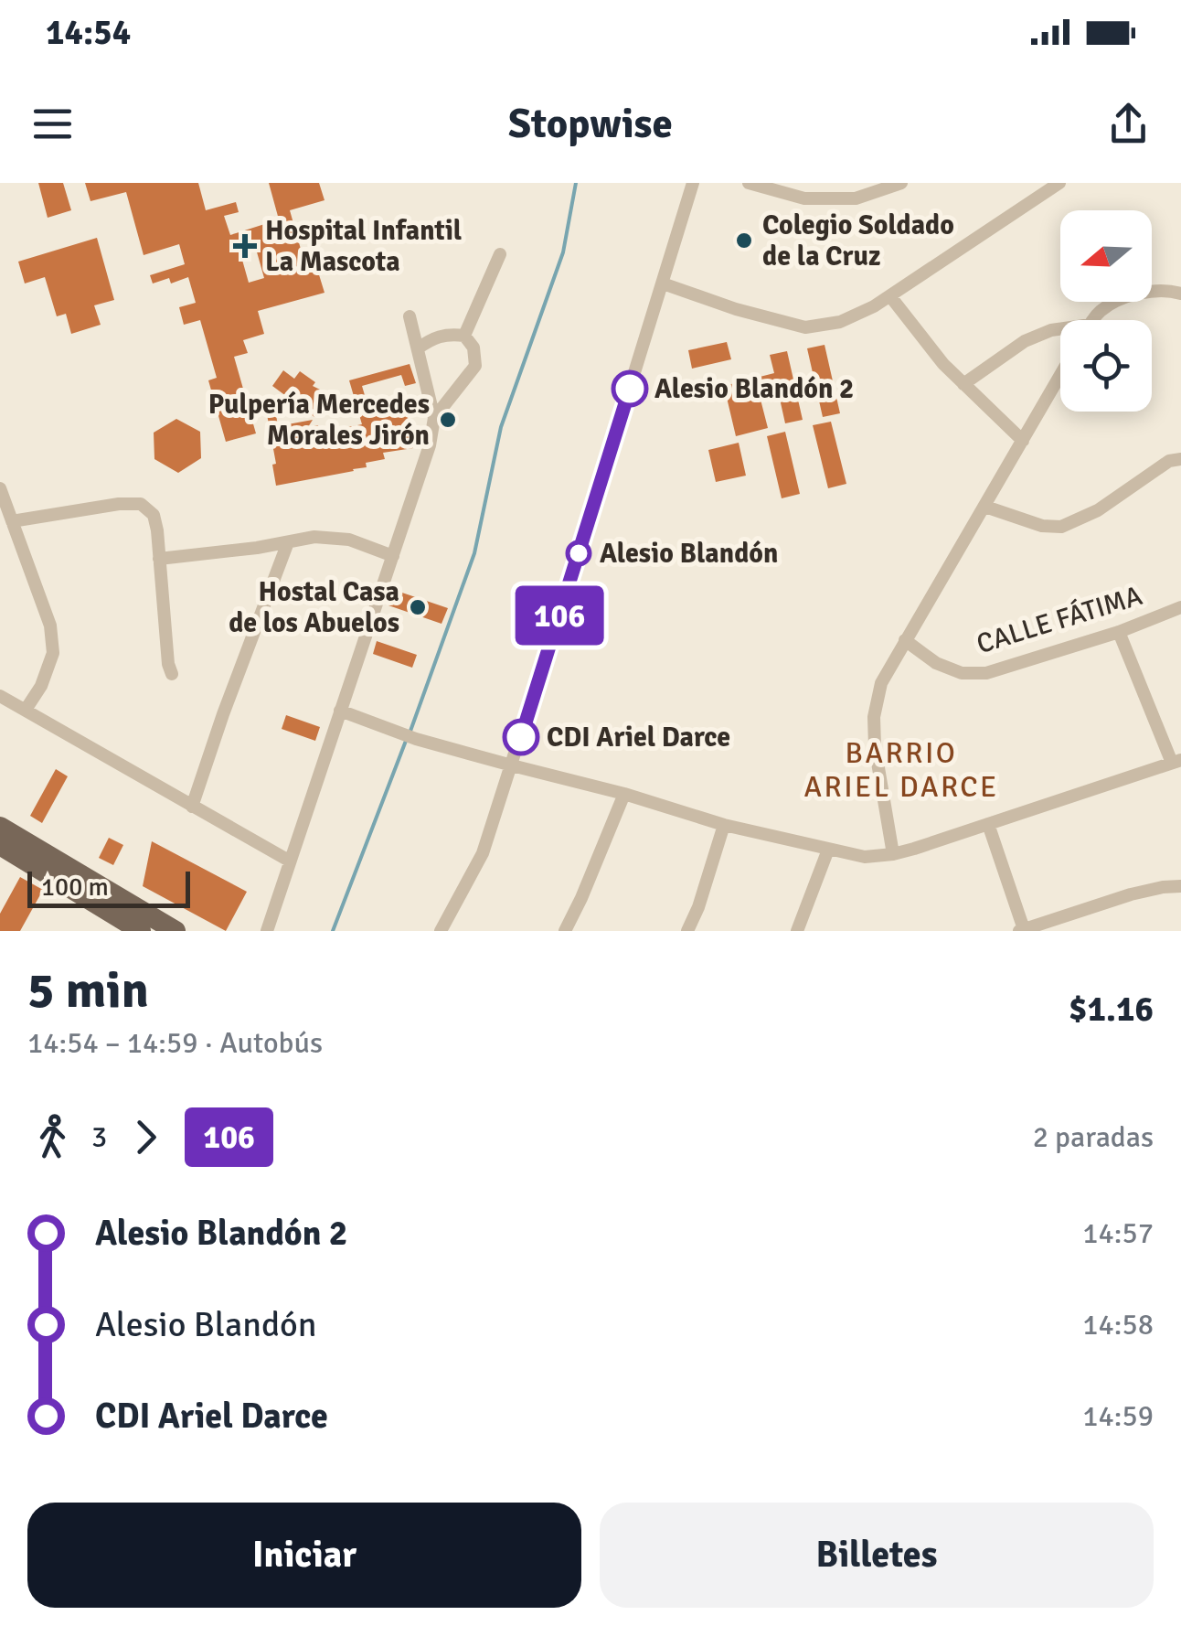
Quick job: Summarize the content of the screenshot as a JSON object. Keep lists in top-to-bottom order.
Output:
{
  "streets": {
    "street": ["CALLE FÁTIMA"]
  },
  "districts": ["BARRIO ARIEL DARCE"],
  "places": {
    "other": [
      "Colegio Soldado de la Cruz",
      "Alesio Blandón 2",
      "Pulpería Mercedes Morales Jirón",
      "Alesio Blandón",
      "Hostal Casa de los Abuelos",
      "CDI Ariel Darce"
    ],
    "health": ["Hospital Infantil La Mascota"]
  },
  "lines": ["bus line 106"],
  "scale_bar": "100 m",
  "north": "left",
  "page": {
    "status": "14:54",
    "header": "Stopwise",
    "on_map": "106",
    "scale": "100 m",
    "heading": ["5 min", "14:54 – 14:59 · Autobús", "$1.16"],
    "legs": ["3", "106", "2 paradas"],
    "list": [
      {
        "name": "Alesio Blandón 2",
        "value": "14:57"
      },
      {
        "name": "Alesio Blandón",
        "value": "14:58"
      },
      {
        "name": "CDI Ariel Darce",
        "value": "14:59"
      }
    ],
    "buttons": ["Iniciar", "Billetes"]
  }
}
